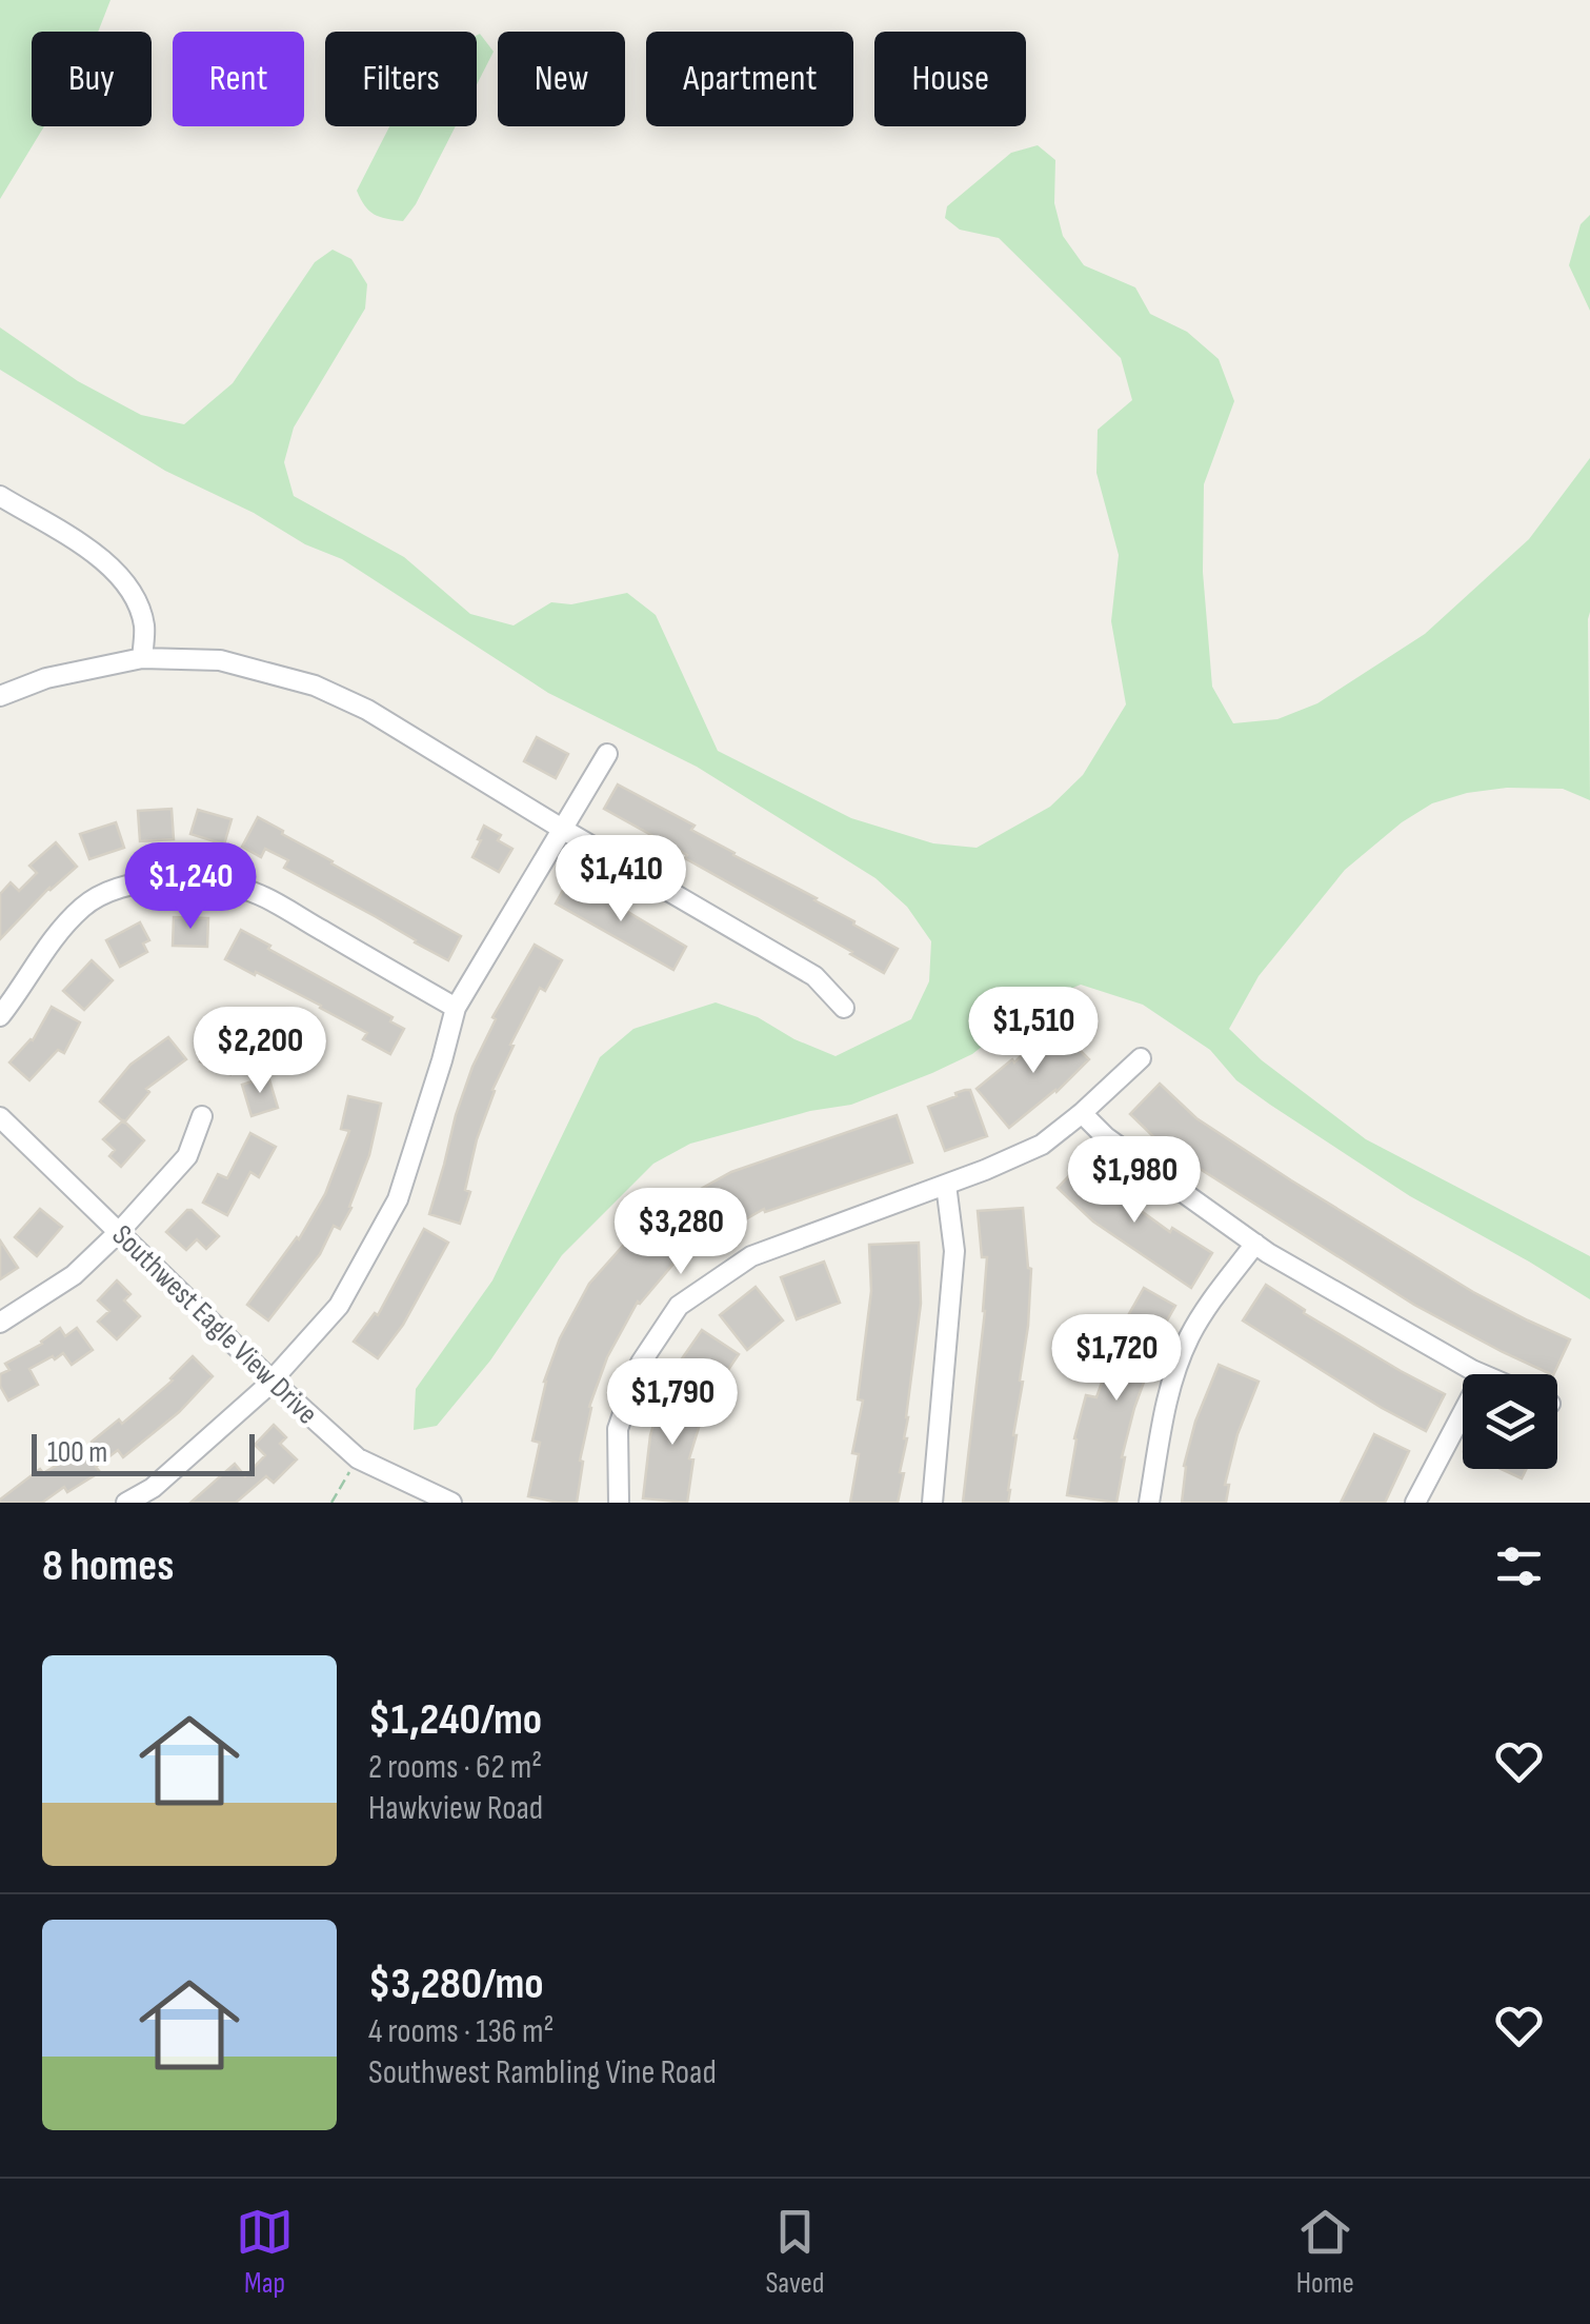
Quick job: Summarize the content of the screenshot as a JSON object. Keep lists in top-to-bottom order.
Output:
{
  "streets": {
    "street": ["Southwest Eagle View Drive"]
  },
  "scale_bar": "100 m",
  "page": {
    "chip": [
      "Buy",
      "Rent",
      "Filters",
      "New",
      "Apartment",
      "House"
    ],
    "price": [
      "$1,410",
      "$1,240",
      "$1,510",
      "$2,200",
      "$1,980",
      "$3,280",
      "$1,720",
      "$1,790"
    ],
    "scale": "100 m",
    "heading": "8 homes",
    "list": [
      {
        "name": "$1,240/mo",
        "note": "2 rooms · 62 m² · Hawkview Road"
      },
      {
        "name": "$3,280/mo",
        "note": "4 rooms · 136 m² · Southwest Rambling Vine Road"
      }
    ],
    "tabs": ["Map", "Saved", "Home"]
  }
}
